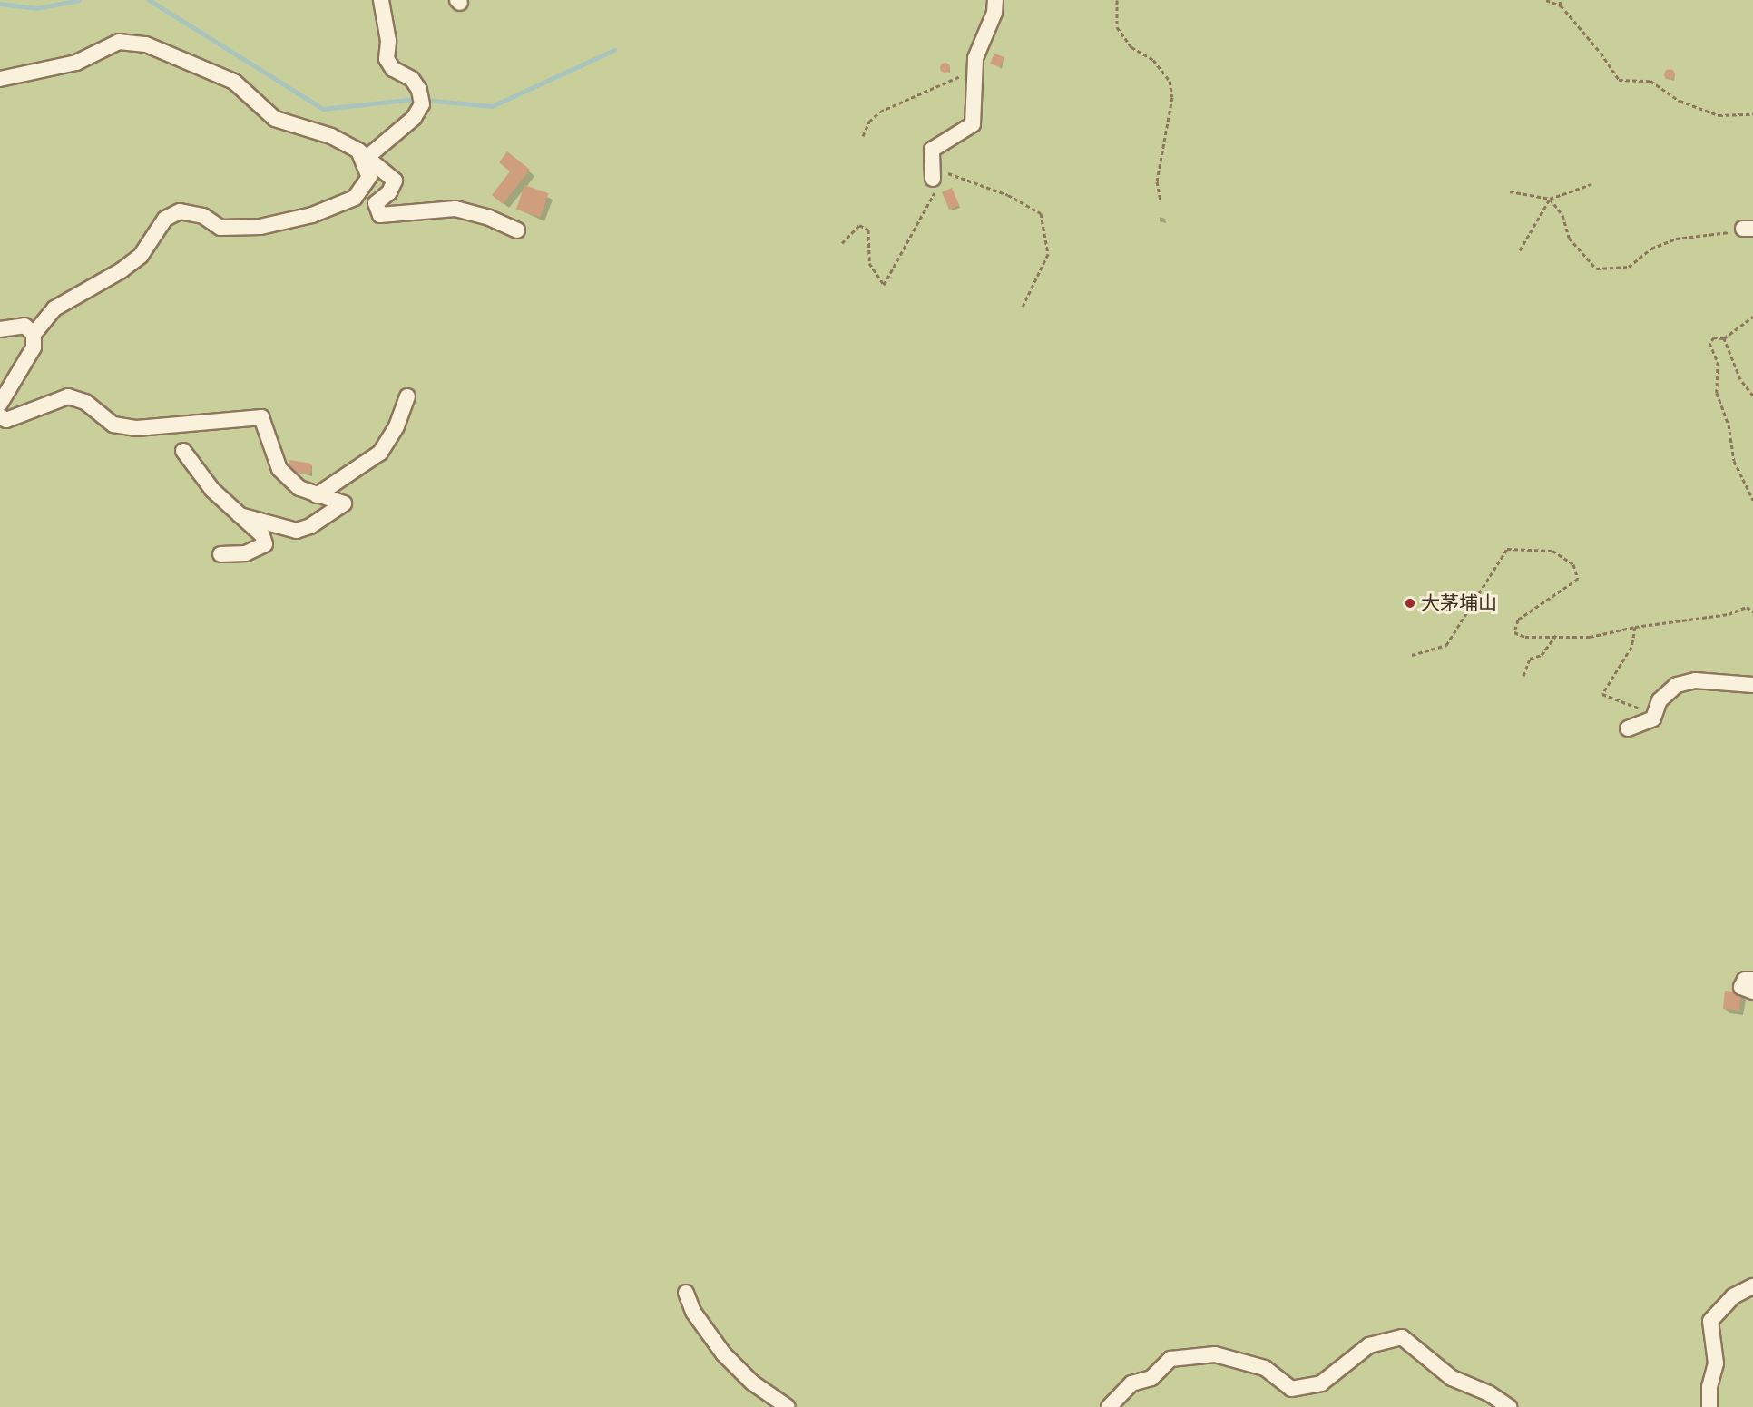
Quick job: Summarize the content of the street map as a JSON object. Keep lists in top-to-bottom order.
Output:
{
  "places": ["大茅埔山"]
}
